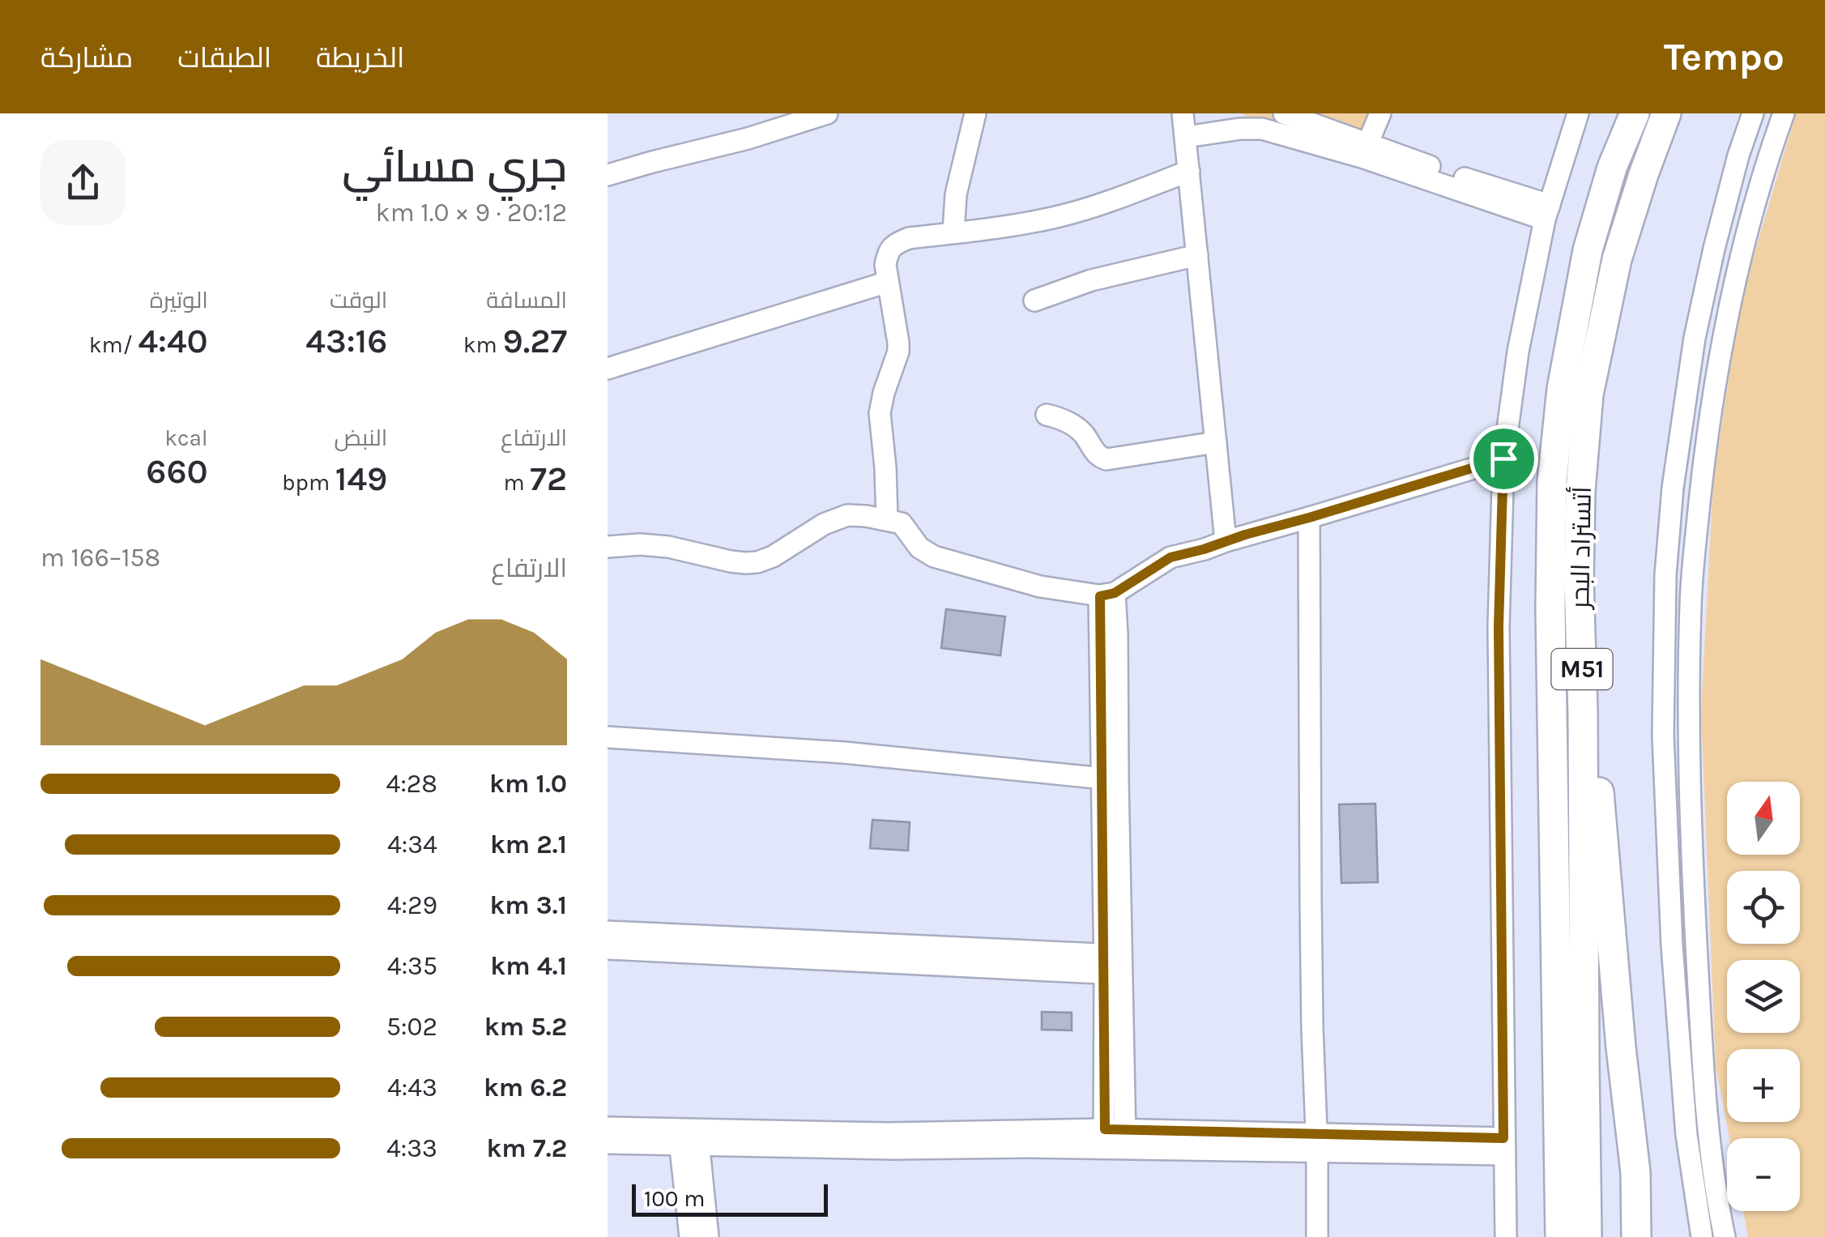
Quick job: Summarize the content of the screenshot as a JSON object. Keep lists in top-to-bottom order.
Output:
{
  "streets": {
    "highway": ["أتستراد البحر", "M51"]
  },
  "scale_bar": "100 m",
  "north": "top",
  "page": {
    "header": "Tempo",
    "nav": ["الخريطة", "الطبقات", "مشاركة"],
    "heading": ["جري مسائي", "20:12 · 9 × 1.0 km"],
    "stats": [
      ["المسافة", "9.27 km"],
      ["الوقت", "43:16"],
      ["الوتيرة", "4:40 /km"],
      ["الارتفاع", "72 m"],
      ["النبض", "149 bpm"],
      ["kcal", "660"]
    ],
    "chart": ["الارتفاع", "158–166 m"],
    "list": [
      {
        "name": "1.0 km",
        "note": "4:28"
      },
      {
        "name": "2.1 km",
        "note": "4:34"
      },
      {
        "name": "3.1 km",
        "note": "4:29"
      },
      {
        "name": "4.1 km",
        "note": "4:35"
      },
      {
        "name": "5.2 km",
        "note": "5:02"
      },
      {
        "name": "6.2 km",
        "note": "4:43"
      },
      {
        "name": "7.2 km",
        "note": "4:33"
      }
    ],
    "map_buttons": ["+", "−"],
    "scale": "100 m"
  }
}
